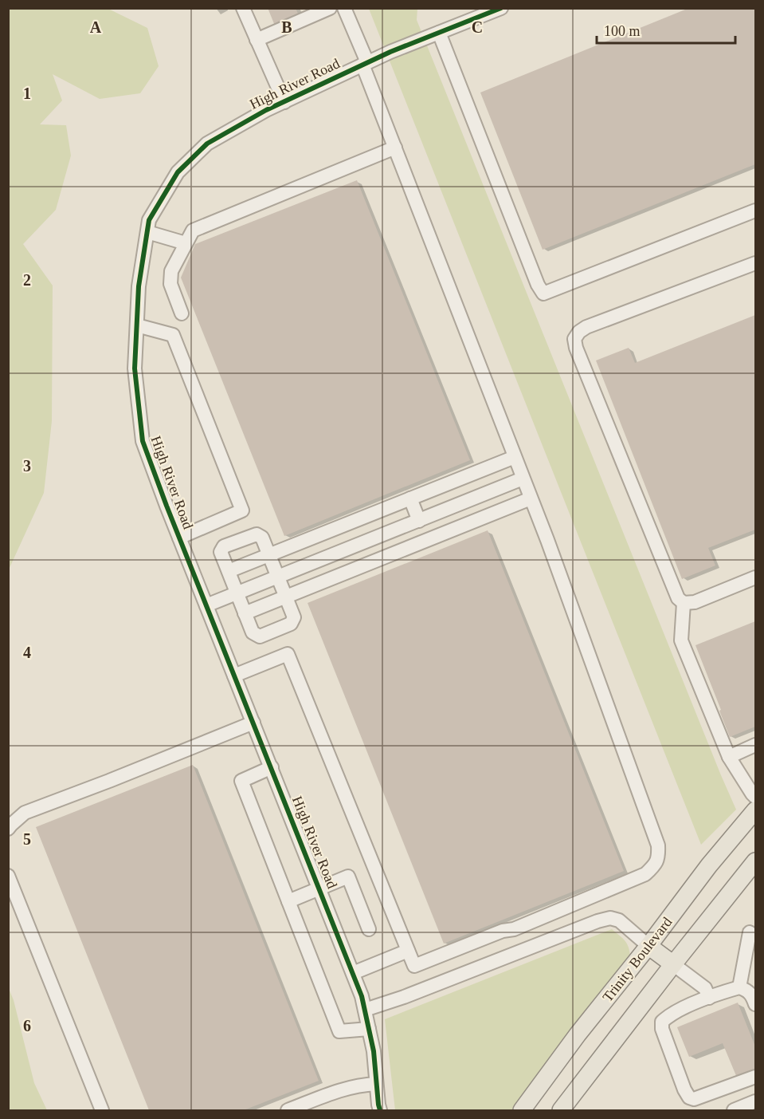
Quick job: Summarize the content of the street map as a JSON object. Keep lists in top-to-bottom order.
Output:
{
  "streets": {
    "main road": ["Trinity Boulevard"],
    "street": ["High River Road"]
  },
  "scale_bar": "100 m",
  "grid": {
    "columns": ["A", "B", "C"],
    "rows": [
      "1",
      "2",
      "3",
      "4",
      "5",
      "6"
    ]
  }
}
